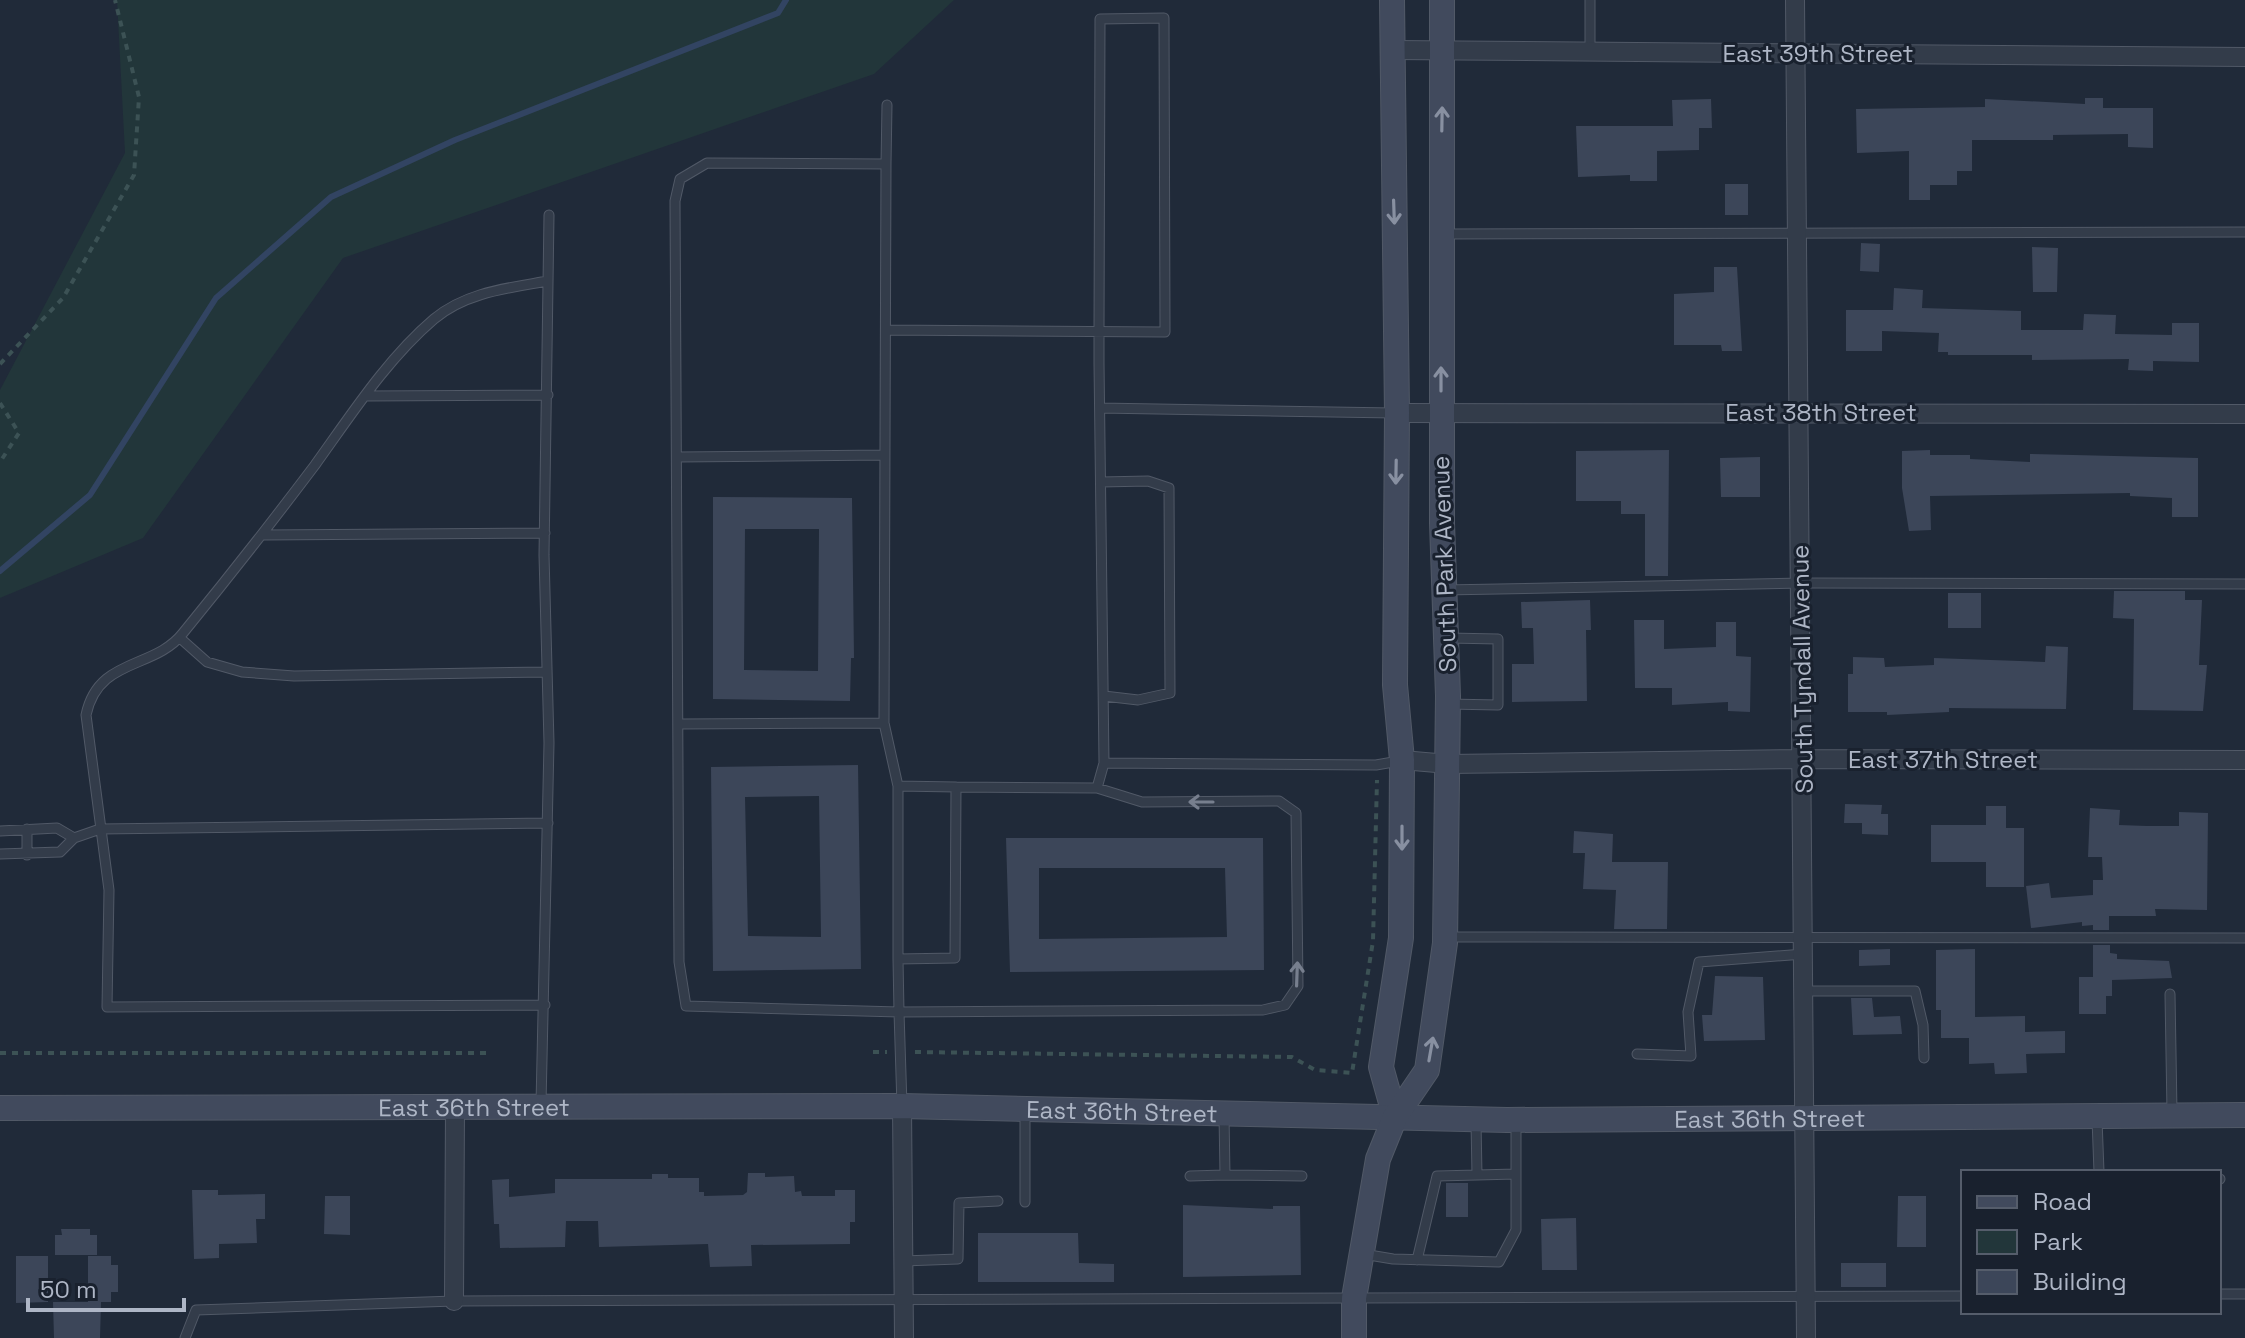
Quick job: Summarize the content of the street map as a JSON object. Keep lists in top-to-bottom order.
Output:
{
  "streets": {
    "main road": ["South Park Avenue", "East 36th Street"],
    "street": [
      "East 39th Street",
      "East 38th Street",
      "South Tyndall Avenue",
      "East 37th Street"
    ]
  },
  "crossings": [
    ["East 39th Street", "South Park Avenue"],
    ["East 39th Street", "South Tyndall Avenue"],
    ["East 38th Street", "South Park Avenue"],
    ["East 38th Street", "South Tyndall Avenue"],
    ["South Park Avenue", "East 37th Street"],
    ["South Park Avenue", "East 36th Street"],
    ["South Tyndall Avenue", "East 37th Street"],
    ["South Tyndall Avenue", "East 36th Street"]
  ],
  "legend": ["Road", "Park", "Building"],
  "scale_bar": "50 m"
}
